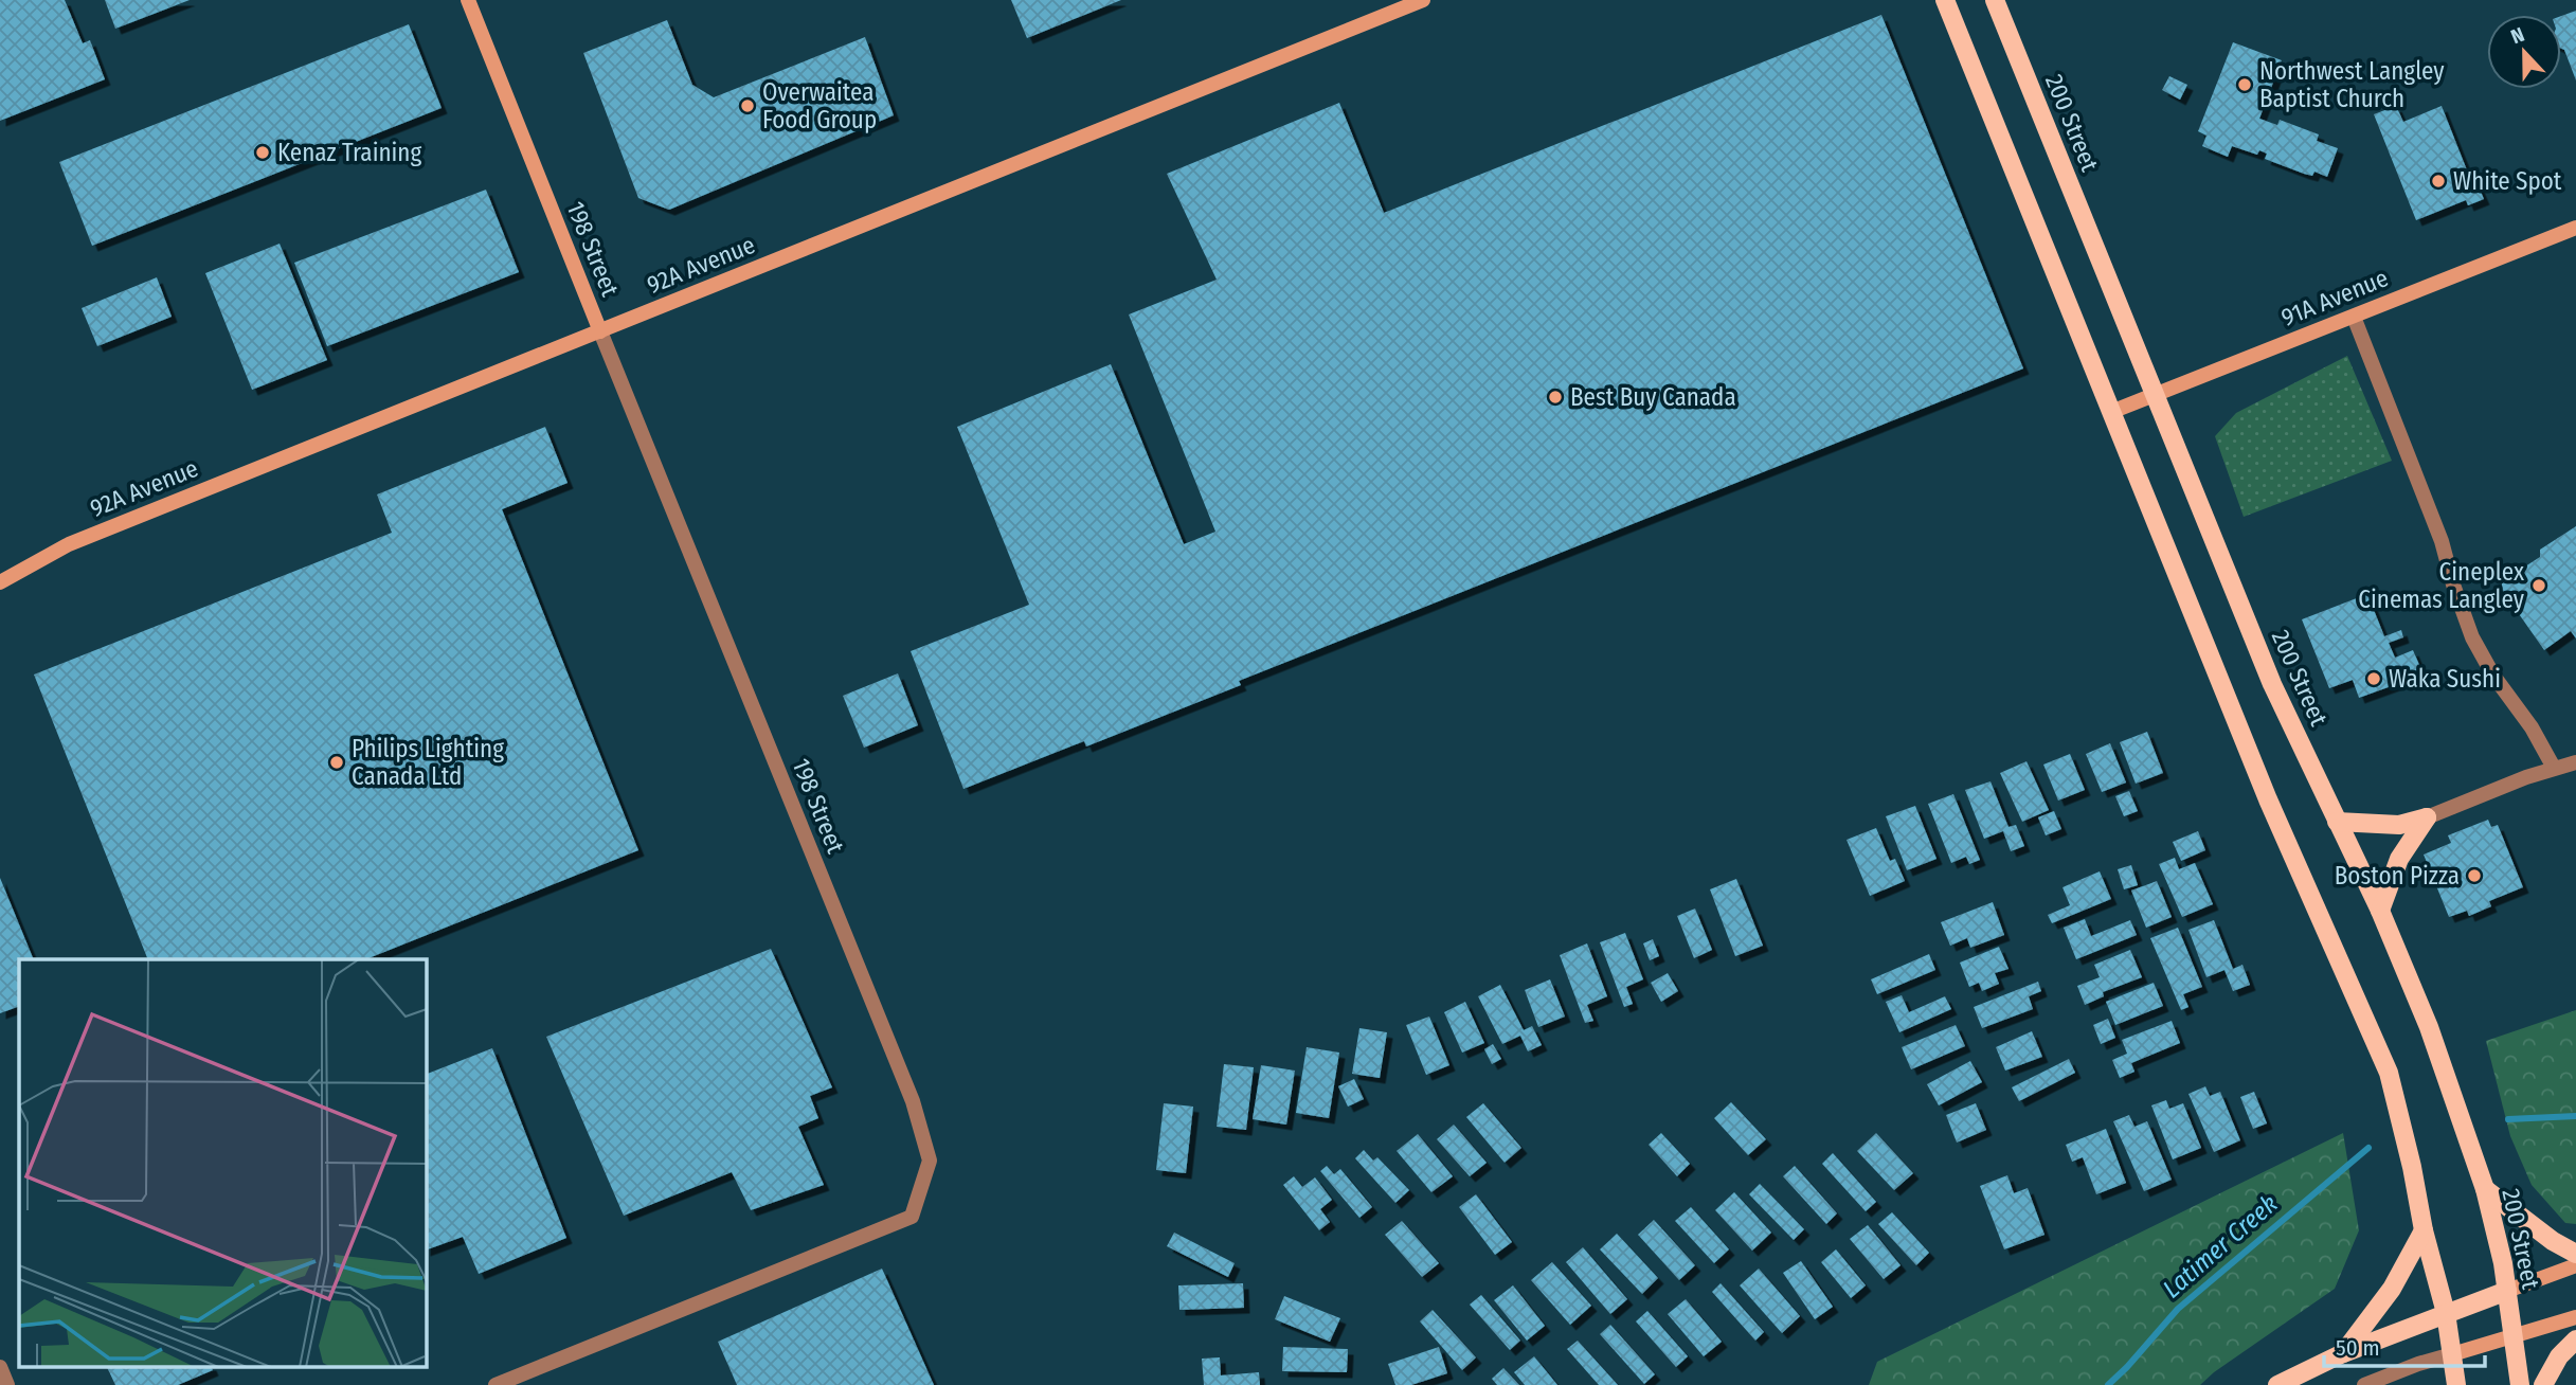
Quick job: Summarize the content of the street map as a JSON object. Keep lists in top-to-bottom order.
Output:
{
  "streets": {
    "main road": ["200 Street"],
    "street": ["198 Street", "92A Avenue", "91A Avenue"]
  },
  "crossings": [
    ["200 Street", "91A Avenue"],
    ["198 Street", "92A Avenue"]
  ],
  "water": ["Latimer Creek"],
  "places": [
    "Northwest Langley Baptist Church",
    "Overwaitea Food Group",
    "Kenaz Training",
    "White Spot",
    "Best Buy Canada",
    "Cineplex Cinemas Langley",
    "Waka Sushi",
    "Philips Lighting Canada Ltd",
    "Boston Pizza"
  ],
  "scale_bar": "50 m",
  "north": "top"
}
